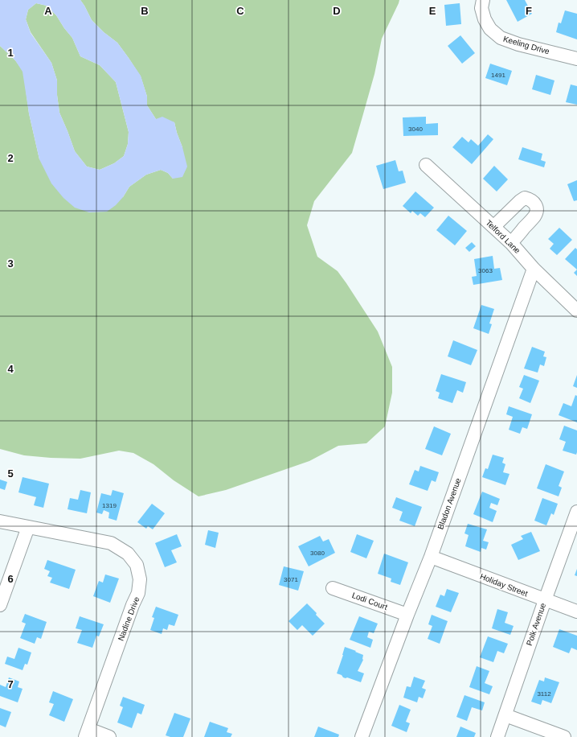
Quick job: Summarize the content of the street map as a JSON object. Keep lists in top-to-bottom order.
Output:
{
  "streets": {
    "street": [
      "Keeling Drive",
      "Telford Lane",
      "Bladon Avenue",
      "Holiday Street",
      "Lodi Court",
      "Nadine Drive",
      "Polk Avenue"
    ]
  },
  "crossings": [
    ["Telford Lane", "Bladon Avenue"],
    ["Bladon Avenue", "Holiday Street"],
    ["Bladon Avenue", "Lodi Court"],
    ["Holiday Street", "Polk Avenue"]
  ],
  "house_numbers": [
    "1491",
    "3040",
    "3063",
    "1319",
    "3080",
    "3071",
    "3112"
  ],
  "grid": {
    "columns": [
      "A",
      "B",
      "C",
      "D",
      "E",
      "F"
    ],
    "rows": [
      "1",
      "2",
      "3",
      "4",
      "5",
      "6",
      "7"
    ]
  }
}
